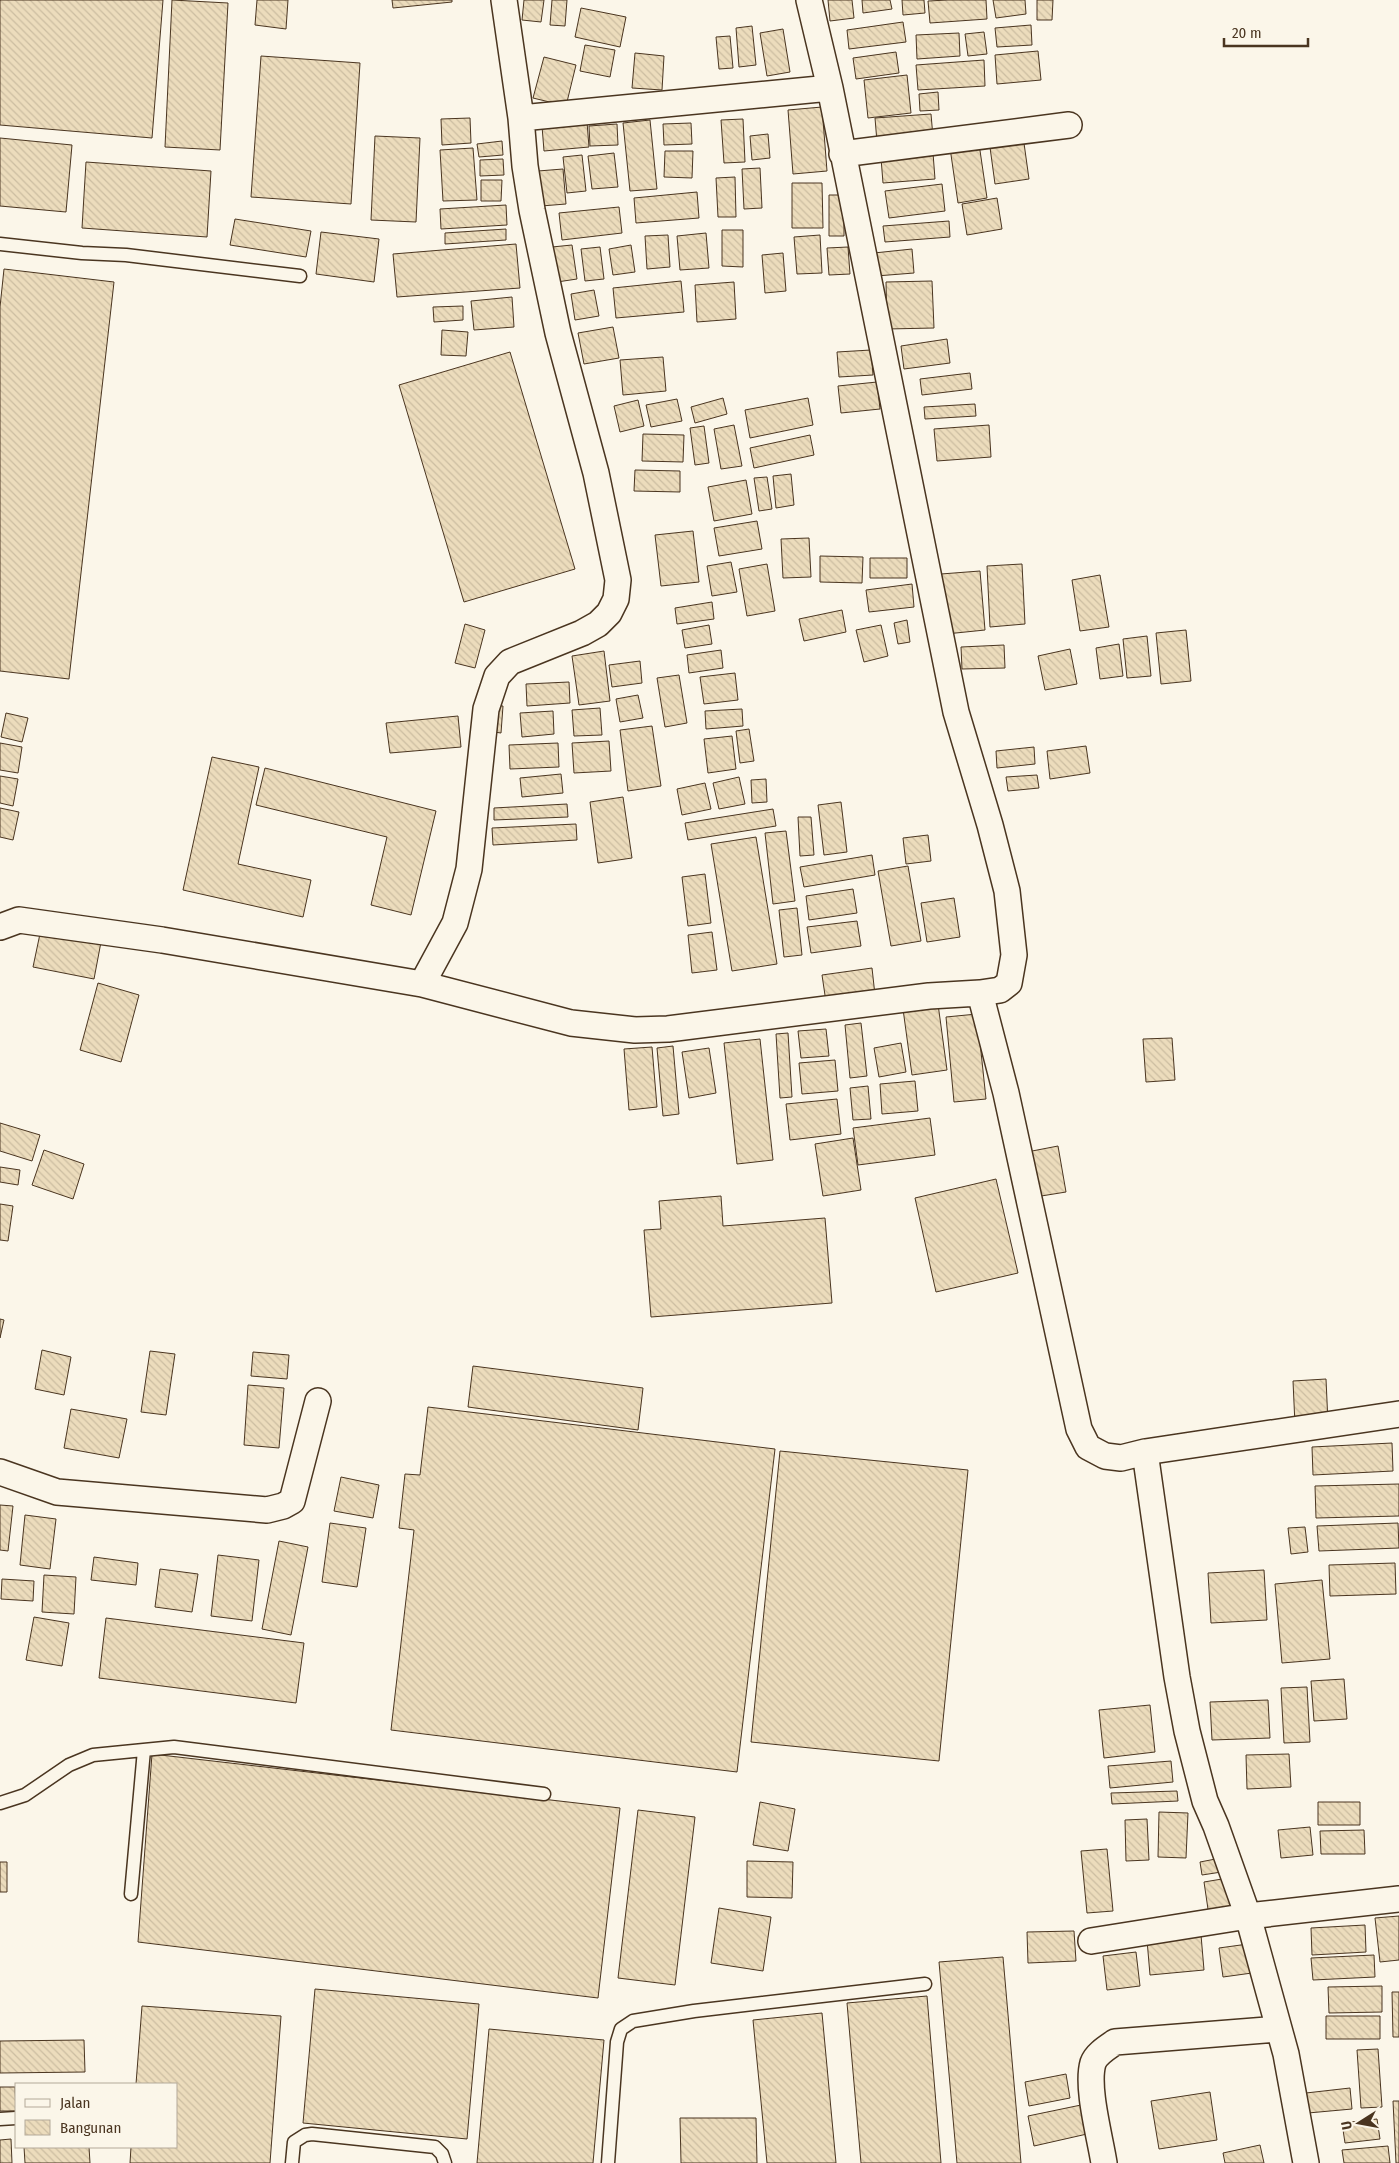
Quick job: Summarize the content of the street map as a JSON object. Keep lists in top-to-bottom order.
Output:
{
  "legend": ["Jalan", "Bangunan"],
  "scale_bar": "20 m",
  "north": "left"
}
